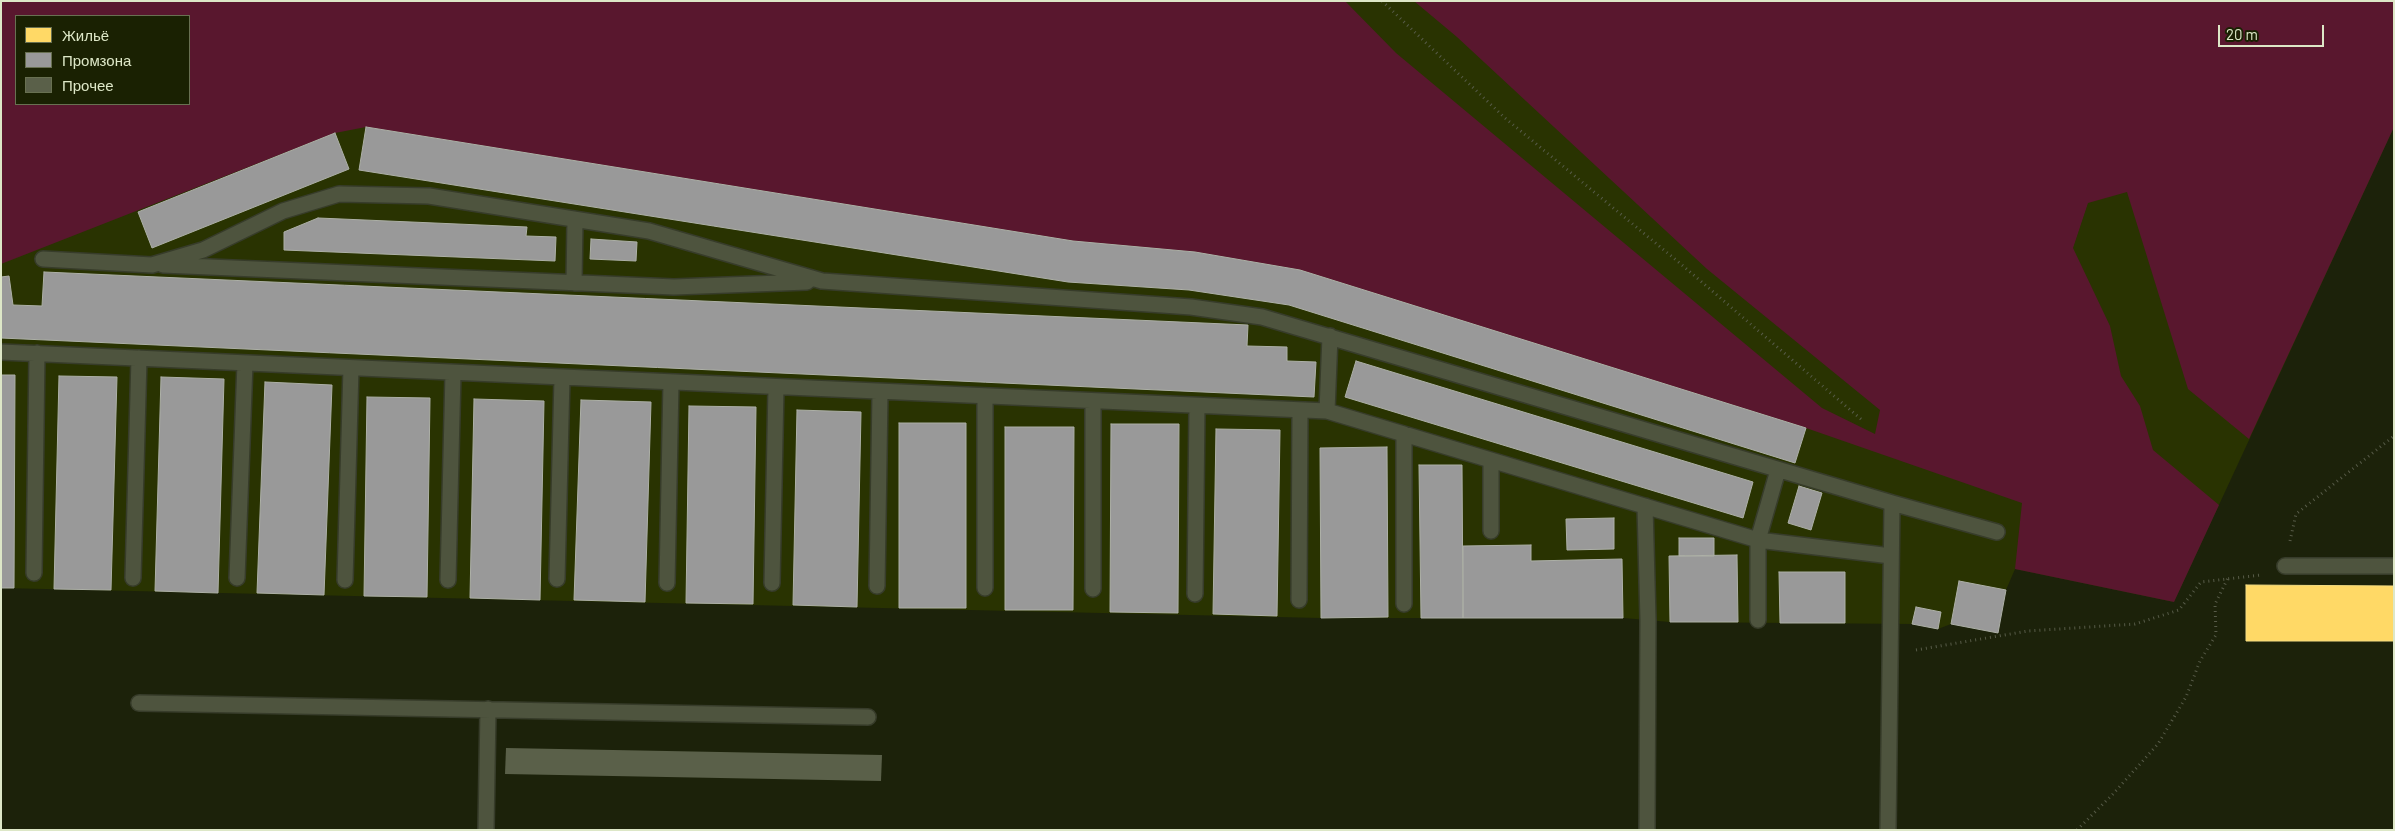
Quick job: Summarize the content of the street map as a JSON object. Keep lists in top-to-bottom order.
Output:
{
  "legend": ["Жильё", "Промзона", "Прочее"],
  "scale_bar": "20 m"
}
